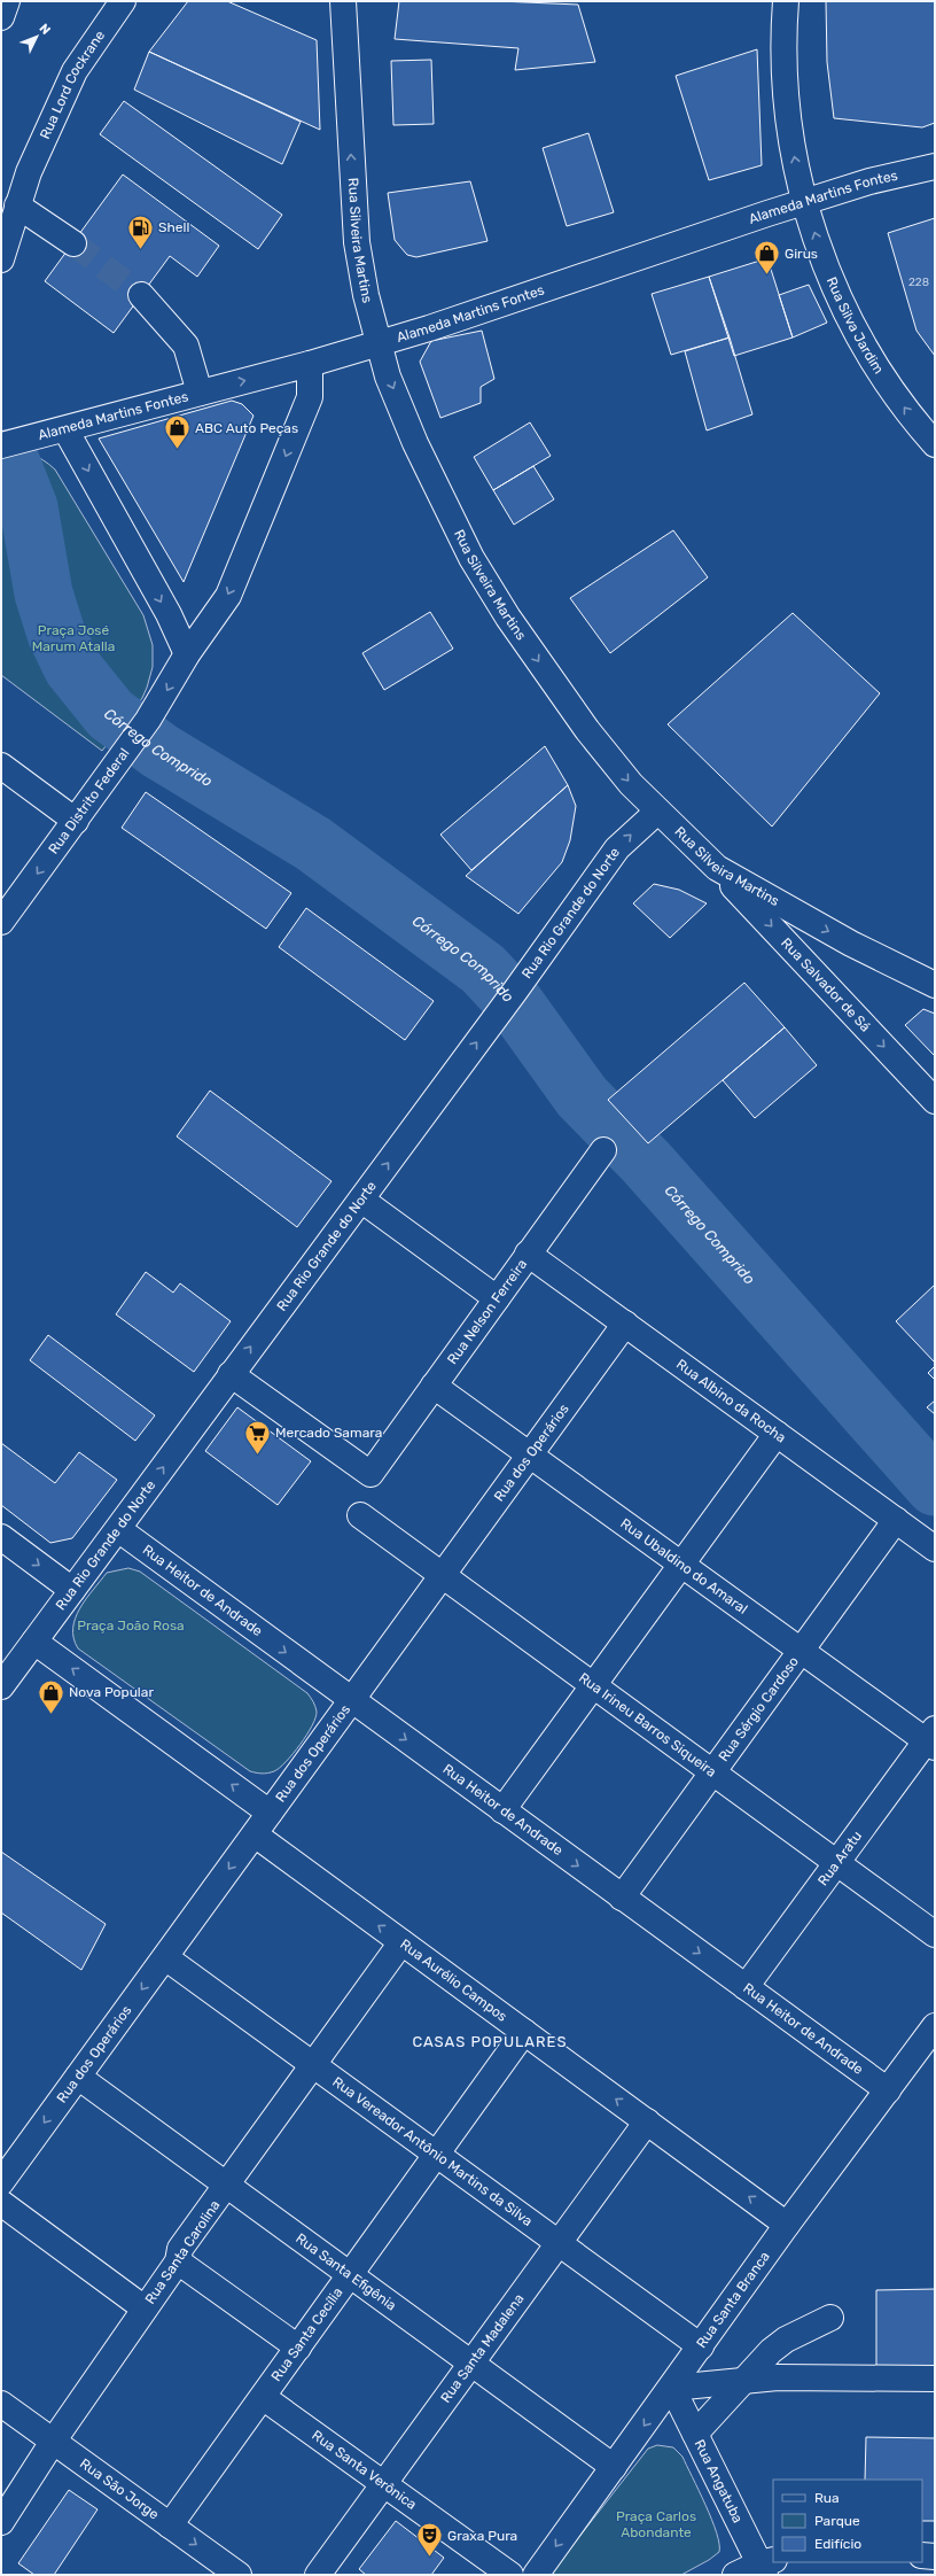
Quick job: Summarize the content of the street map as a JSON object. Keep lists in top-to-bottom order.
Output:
{
  "streets": {
    "main road": [
      "Rua Lord Cockrane",
      "Alameda Martins Fontes",
      "Rua Silveira Martins",
      "Rua Silva Jardim",
      "Rua Distrito Federal",
      "Rua Rio Grande do Norte",
      "Rua Salvador de Sá",
      "Rua Nelson Ferreira",
      "Rua Albino da Rocha",
      "Rua dos Operários",
      "Rua Ubaldino do Amaral",
      "Rua Heitor de Andrade",
      "Rua Sérgio Cardoso",
      "Rua Irineu Barros Siqueira",
      "Rua Aratu",
      "Rua Aurélio Campos",
      "Rua Vereador Antônio Martins da Silva",
      "Rua Santa Carolina",
      "Rua Santa Efigênia",
      "Rua Santa Branca",
      "Rua Santa Cecília",
      "Rua Santa Madalena",
      "Rua Santa Verônica",
      "Rua Angatuba",
      "Rua São Jorge"
    ]
  },
  "crossings": [
    ["Alameda Martins Fontes", "Rua Silveira Martins"],
    ["Alameda Martins Fontes", "Rua Silva Jardim"],
    ["Alameda Martins Fontes", "Rua Distrito Federal"],
    ["Rua Silveira Martins", "Rua Rio Grande do Norte"],
    ["Rua Silveira Martins", "Rua Salvador de Sá"],
    ["Rua Rio Grande do Norte", "Rua Nelson Ferreira"],
    ["Rua Rio Grande do Norte", "Rua Heitor de Andrade"],
    ["Rua Nelson Ferreira", "Rua Albino da Rocha"],
    ["Rua Nelson Ferreira", "Rua Ubaldino do Amaral"],
    ["Rua Albino da Rocha", "Rua dos Operários"],
    ["Rua Albino da Rocha", "Rua Sérgio Cardoso"],
    ["Rua dos Operários", "Rua Ubaldino do Amaral"],
    ["Rua dos Operários", "Rua Heitor de Andrade"],
    ["Rua dos Operários", "Rua Irineu Barros Siqueira"],
    ["Rua dos Operários", "Rua Aurélio Campos"],
    ["Rua dos Operários", "Rua Vereador Antônio Martins da Silva"],
    ["Rua dos Operários", "Rua Santa Efigênia"],
    ["Rua Ubaldino do Amaral", "Rua Sérgio Cardoso"],
    ["Rua Ubaldino do Amaral", "Rua Aratu"],
    ["Rua Heitor de Andrade", "Rua Sérgio Cardoso"],
    ["Rua Heitor de Andrade", "Rua Aratu"],
    ["Rua Heitor de Andrade", "Rua Santa Branca"],
    ["Rua Sérgio Cardoso", "Rua Irineu Barros Siqueira"],
    ["Rua Irineu Barros Siqueira", "Rua Aratu"],
    ["Rua Aurélio Campos", "Rua Santa Carolina"],
    ["Rua Aurélio Campos", "Rua Santa Branca"],
    ["Rua Aurélio Campos", "Rua Santa Cecília"],
    ["Rua Aurélio Campos", "Rua Santa Madalena"],
    ["Rua Vereador Antônio Martins da Silva", "Rua Santa Carolina"],
    ["Rua Vereador Antônio Martins da Silva", "Rua Santa Branca"],
    ["Rua Vereador Antônio Martins da Silva", "Rua Santa Cecília"],
    ["Rua Vereador Antônio Martins da Silva", "Rua Santa Madalena"],
    ["Rua Santa Carolina", "Rua Santa Efigênia"],
    ["Rua Santa Carolina", "Rua São Jorge"],
    ["Rua Santa Efigênia", "Rua Santa Branca"],
    ["Rua Santa Efigênia", "Rua Santa Cecília"],
    ["Rua Santa Efigênia", "Rua Santa Madalena"],
    ["Rua Santa Branca", "Rua Angatuba"],
    ["Rua Santa Cecília", "Rua Santa Verônica"],
    ["Rua Santa Cecília", "Rua São Jorge"],
    ["Rua Santa Madalena", "Rua Santa Verônica"]
  ],
  "one_way": [
    "Rua Silva Jardim",
    "Rua Distrito Federal",
    "Rua Rio Grande do Norte",
    "Rua Salvador de Sá",
    "Rua dos Operários",
    "Rua Aurélio Campos"
  ],
  "districts": ["CASAS POPULARES"],
  "water": ["Córrego Comprido"],
  "parks": ["Praça José Marum Atalla", "Praça João Rosa", "Praça Carlos Abondante"],
  "places": {
    "fuel station": ["Shell"],
    "shop": ["Girus", "ABC Auto Peças", "Nova Popular"],
    "supermarket": ["Mercado Samara"],
    "theatre": ["Graxa Pura"]
  },
  "house_numbers": ["228"],
  "legend": ["Rua", "Parque", "Edifício"],
  "north": "top right"
}
